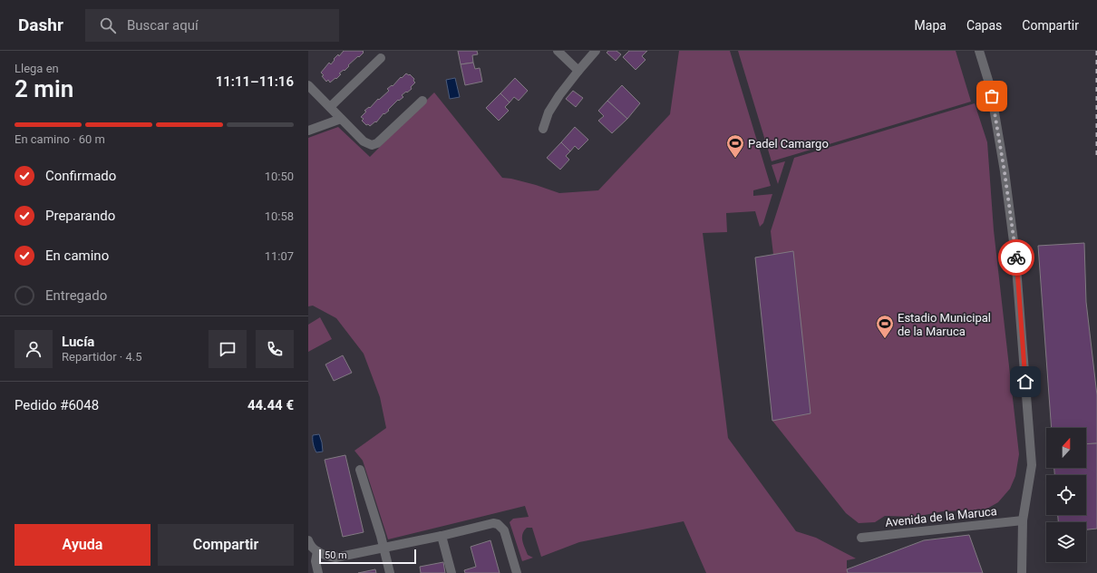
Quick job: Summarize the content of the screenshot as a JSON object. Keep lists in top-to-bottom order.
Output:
{
  "streets": {
    "street": ["Avenida de la Maruca"]
  },
  "places": {
    "sports": ["Padel Camargo", "Estadio Municipal de la Maruca"]
  },
  "scale_bar": "50 m",
  "north": "top",
  "page": {
    "header": "Dashr",
    "search": "Buscar aquí",
    "nav": ["Mapa", "Capas", "Compartir"],
    "heading": ["2 min", "Llega en", "11:11–11:16"],
    "panel": [
      "Lucía",
      "Repartidor · 4.5",
      "Pedido #6048",
      "44.44 €"
    ],
    "bar": "En camino · 60 m",
    "list": [
      ["Confirmado", "10:50"],
      ["Preparando", "10:58"],
      ["En camino", "11:07"],
      "Entregado"
    ],
    "buttons": ["Ayuda", "Compartir"],
    "scale": "50 m"
  }
}
